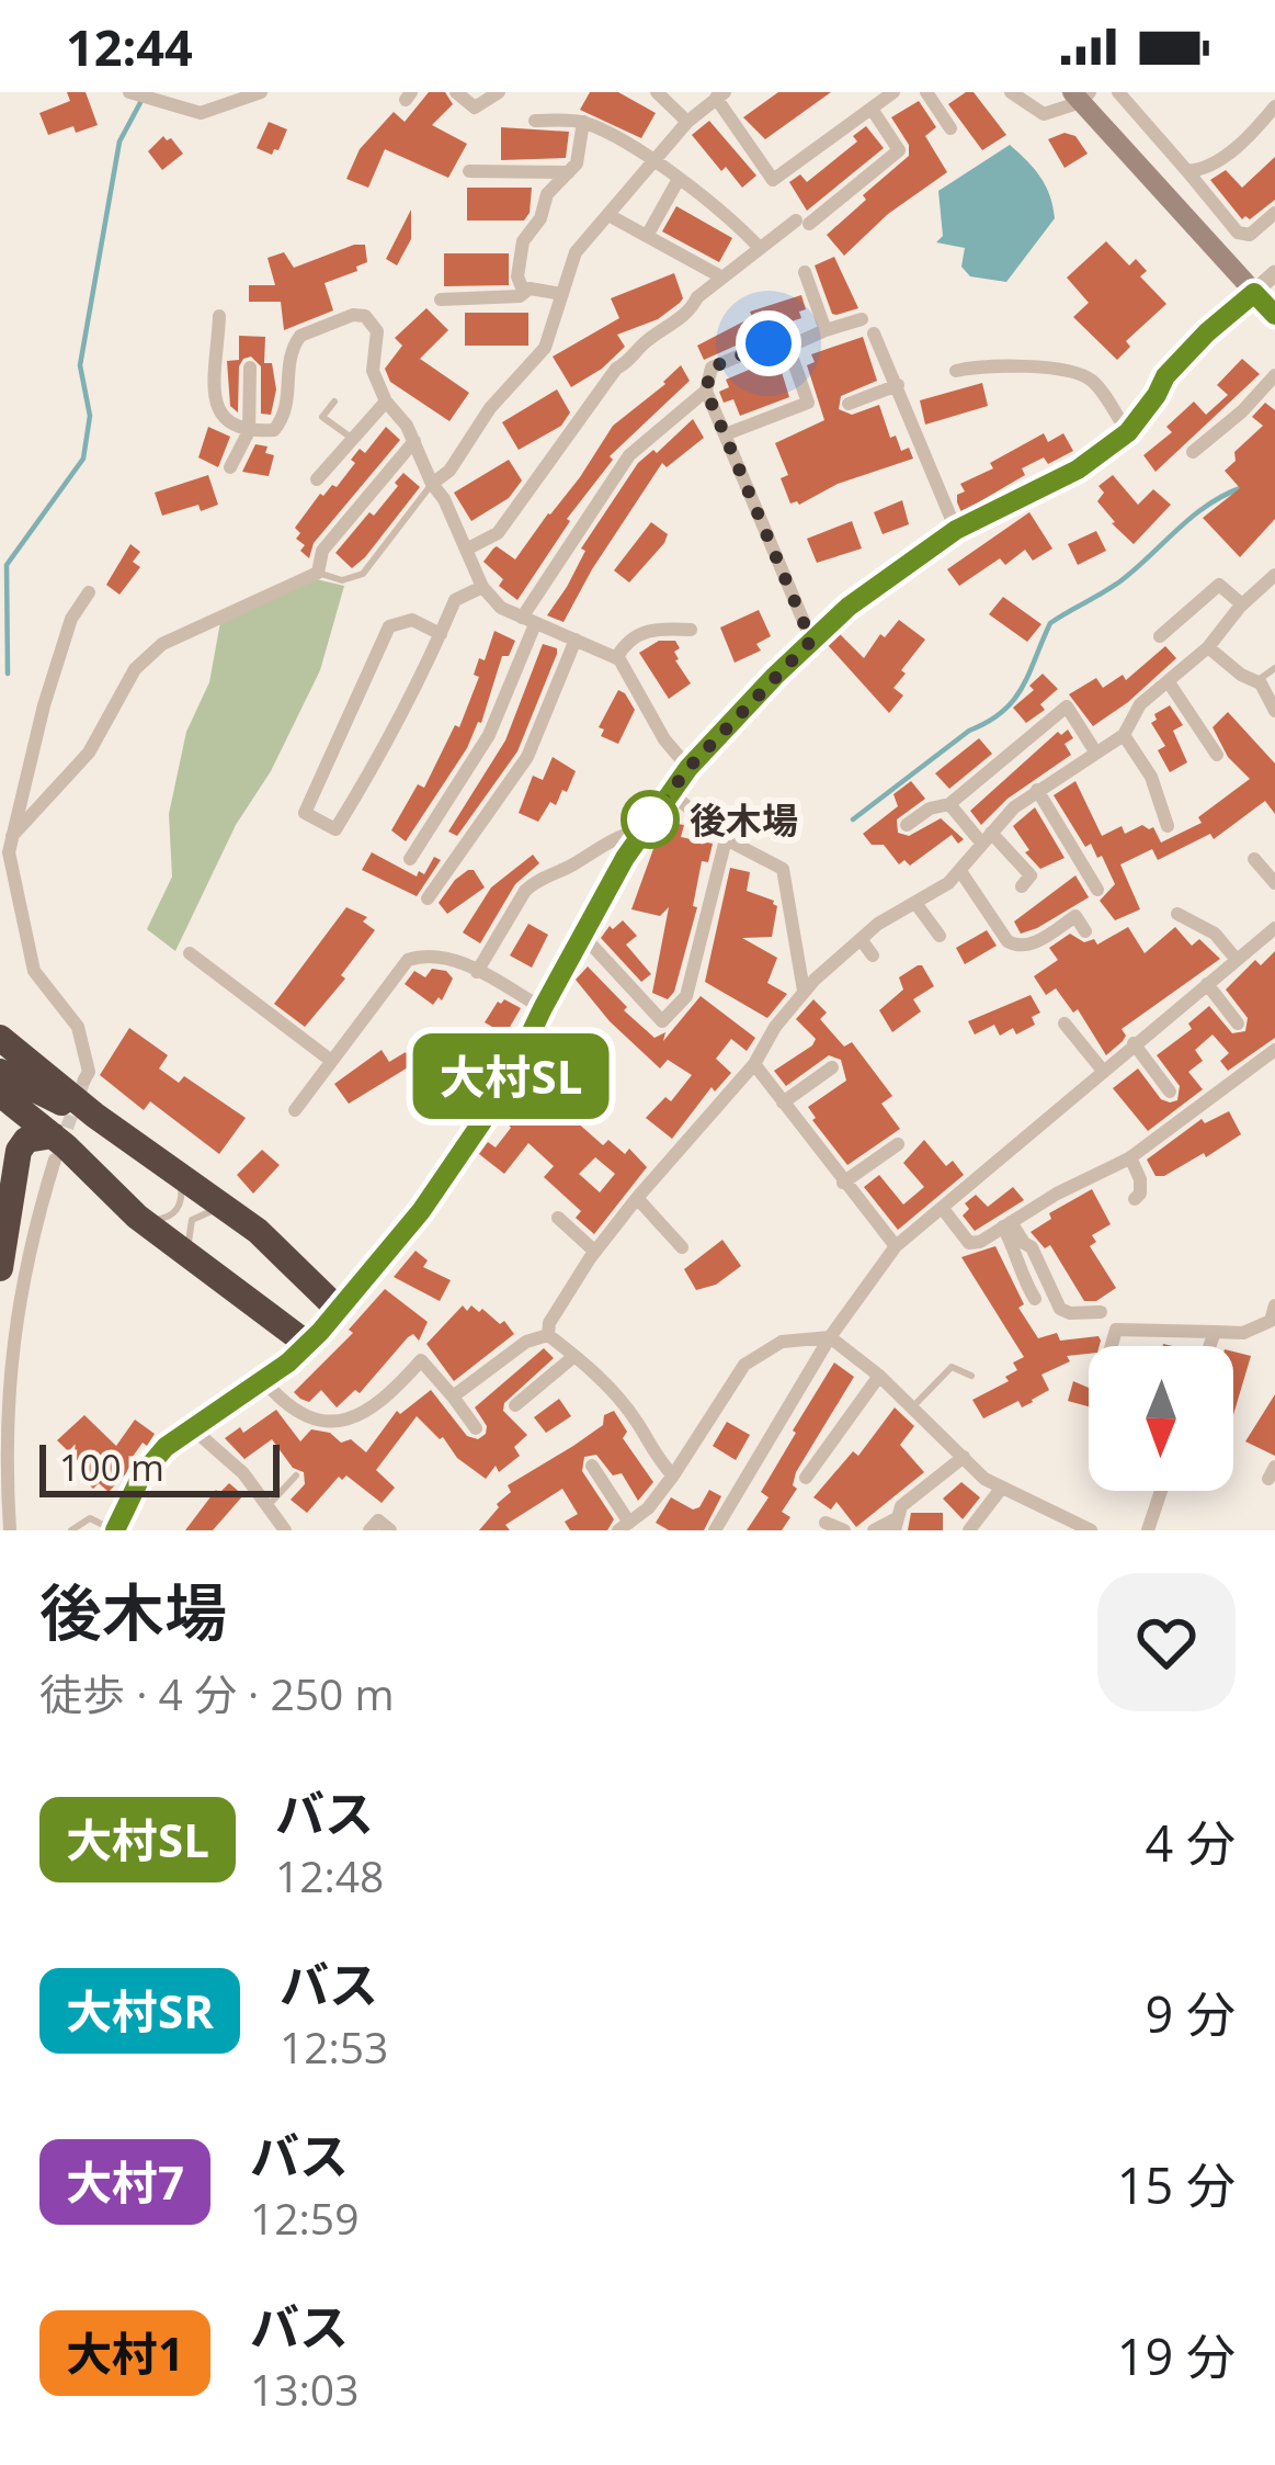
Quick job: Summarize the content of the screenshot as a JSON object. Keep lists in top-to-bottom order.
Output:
{
  "places": ["後木場"],
  "lines": ["bus line 大村SL"],
  "scale_bar": "100 m",
  "north": "bottom",
  "page": {
    "status": "12:44",
    "on_map": "大村SL",
    "scale": "100 m",
    "heading": ["後木場", "徒歩 · 4 分 · 250 m"],
    "list": [
      {
        "mark": "大村SL",
        "name": "バス",
        "note": "12:48",
        "value": "4 分"
      },
      {
        "mark": "大村SR",
        "name": "バス",
        "note": "12:53",
        "value": "9 分"
      },
      {
        "mark": "大村7",
        "name": "バス",
        "note": "12:59",
        "value": "15 分"
      },
      {
        "mark": "大村1",
        "name": "バス",
        "note": "13:03",
        "value": "19 分"
      }
    ]
  }
}
